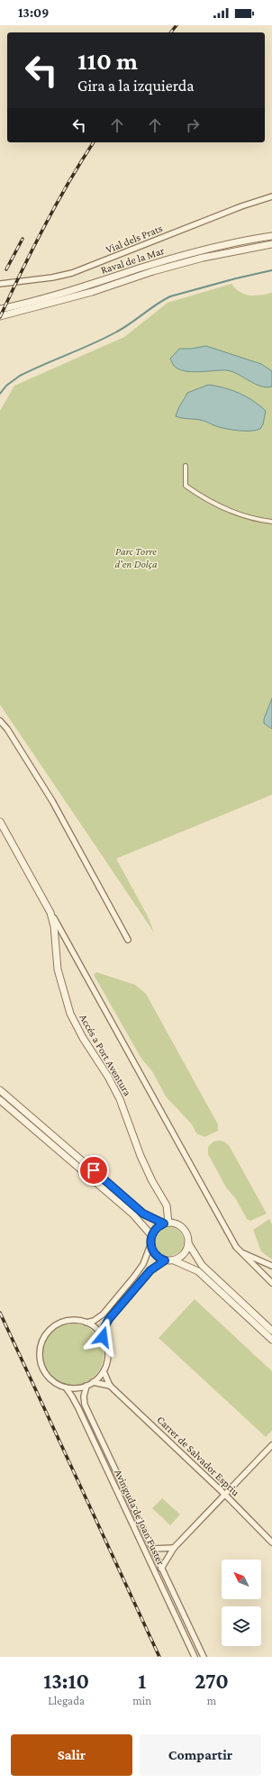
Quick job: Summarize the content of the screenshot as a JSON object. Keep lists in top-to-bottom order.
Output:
{
  "streets": {
    "street": [
      "Vial dels Prats",
      "Raval de la Mar",
      "Accés a Port Aventura",
      "Carrer de Salvador Espriu",
      "Avinguda de Joan Fuster"
    ]
  },
  "crossings": [
    ["Carrer de Salvador Espriu", "Avinguda de Joan Fuster"]
  ],
  "parks": ["Parc Torre d'en Dolça"],
  "north": "top left",
  "page": {
    "status": "13:09",
    "turn": ["110 m", "Gira a la izquierda"],
    "eta": [
      "13:10",
      "Llegada",
      "1",
      "min",
      "270",
      "m"
    ],
    "buttons": ["Salir", "Compartir"]
  }
}
